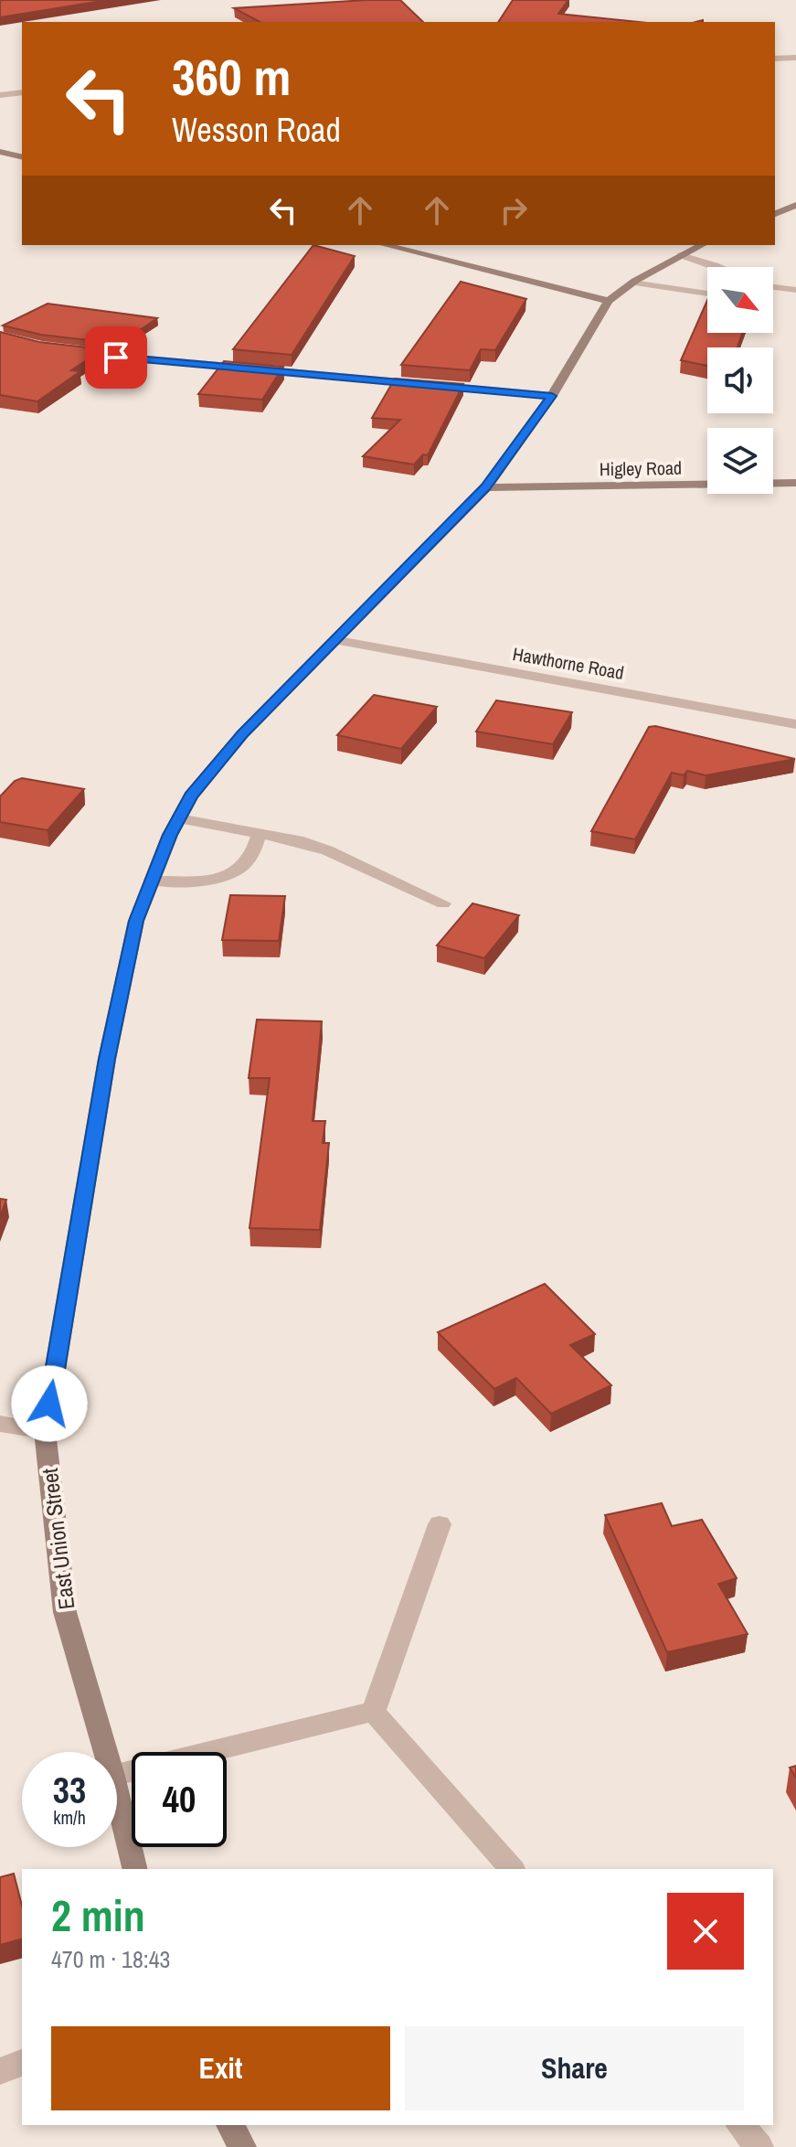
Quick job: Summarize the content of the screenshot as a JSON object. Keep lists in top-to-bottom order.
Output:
{
  "streets": {
    "street": ["Higley Road", "Hawthorne Road", "East Union Street"]
  },
  "crossings": [
    ["Higley Road", "East Union Street"],
    ["Hawthorne Road", "East Union Street"]
  ],
  "north": "bottom right",
  "page": {
    "turn": ["360 m", "Wesson Road"],
    "speed": "33 km/h",
    "limit": "40",
    "heading": ["2 min", "470 m · 18:43"],
    "buttons": ["Exit", "Share"]
  }
}
